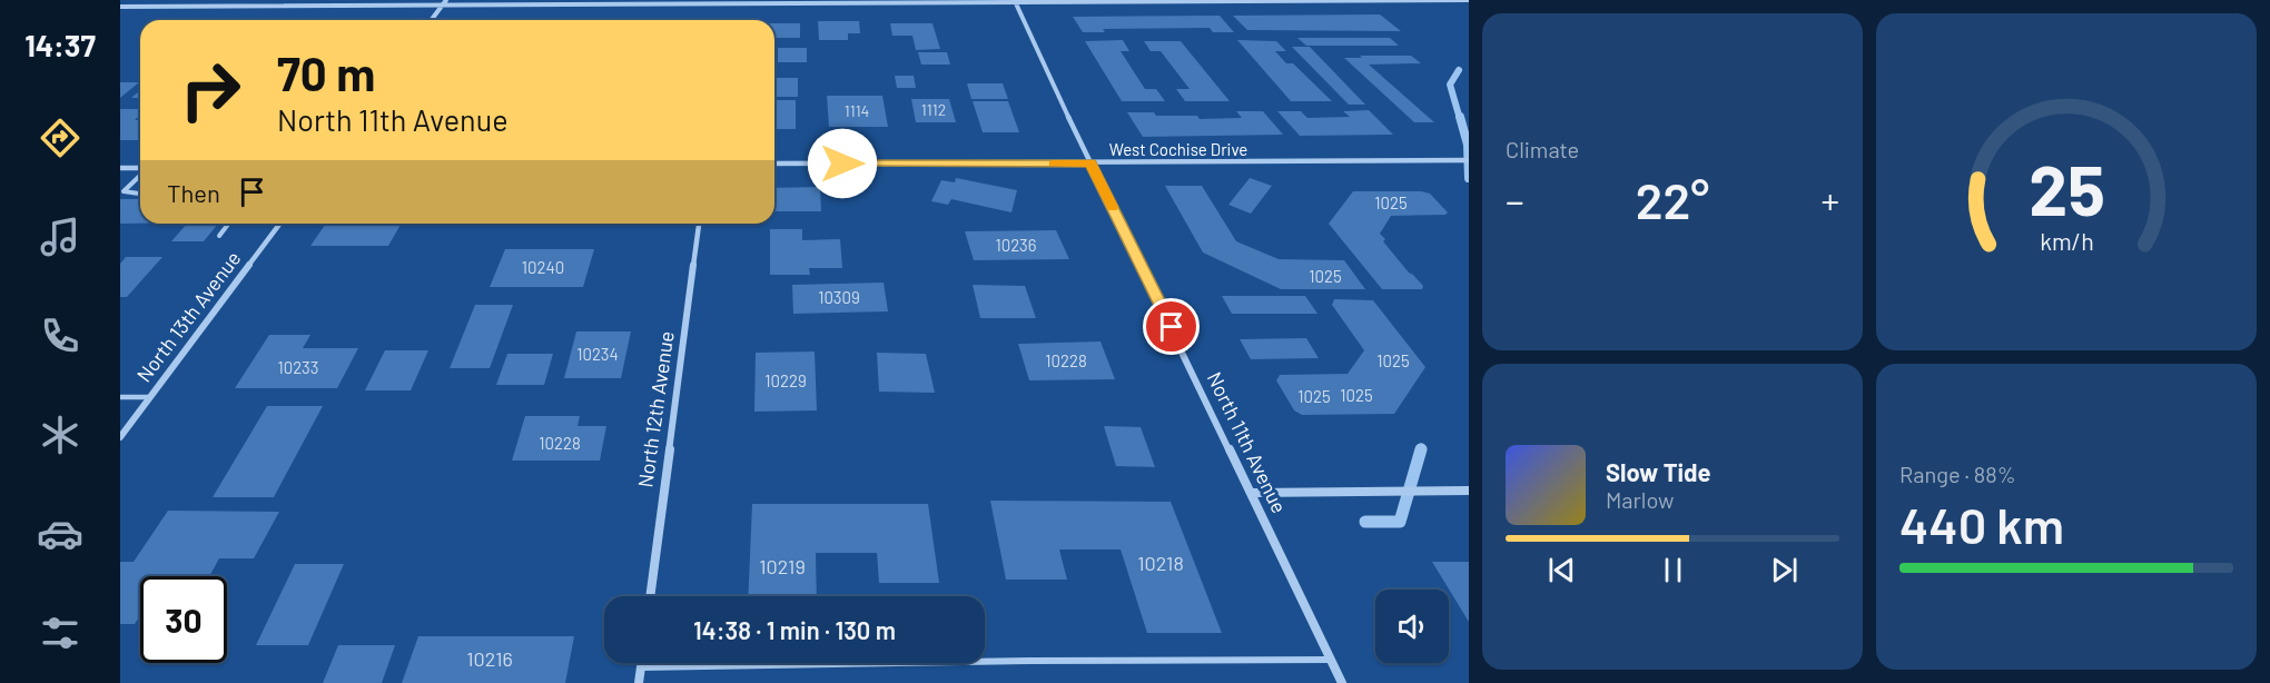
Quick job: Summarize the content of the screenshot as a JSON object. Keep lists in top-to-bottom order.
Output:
{
  "streets": {
    "street": [
      "West Cochise Drive",
      "North 13th Avenue",
      "North 12th Avenue",
      "North 11th Avenue"
    ]
  },
  "crossings": [
    ["West Cochise Drive", "North 11th Avenue"]
  ],
  "house_numbers": [
    "1112",
    "1114",
    "1025",
    "10236",
    "10240",
    "1025",
    "10309",
    "10234",
    "10228",
    "1025",
    "10233",
    "10229",
    "1025",
    "1025",
    "10228",
    "10218",
    "10219",
    "10216"
  ],
  "page": {
    "tabs": "14:37",
    "tile": [
      "Climate",
      ["Range · 88%", "440 km"]
    ],
    "turn": ["70 m", "North 11th Avenue"],
    "then": "Then",
    "heat": ["−", "22°", "+"],
    "song": ["Slow Tide", "Marlow"],
    "limit": "30",
    "trip": "14:38 · 1 min · 130 m",
    "gauge": ["25", "km/h"]
  }
}
